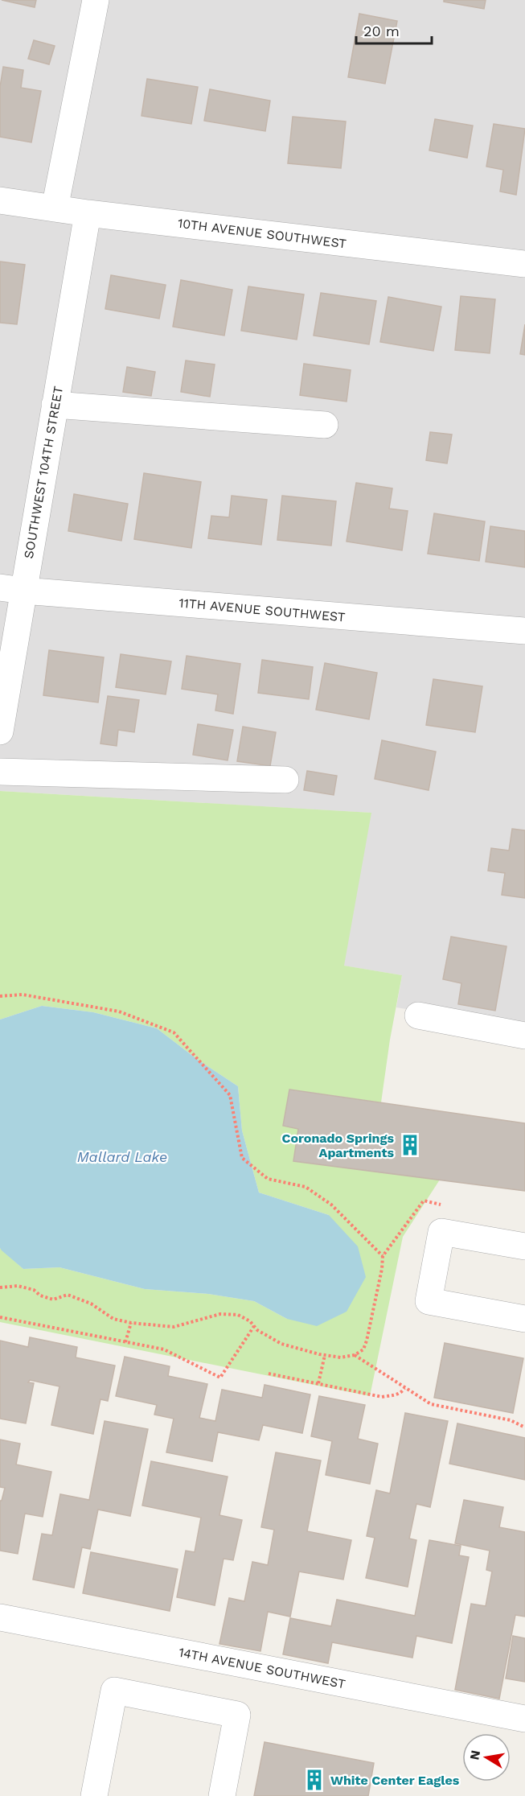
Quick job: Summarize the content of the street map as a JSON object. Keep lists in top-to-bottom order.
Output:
{
  "streets": {
    "street": [
      "10TH AVENUE SOUTHWEST",
      "SOUTHWEST 104TH STREET",
      "11TH AVENUE SOUTHWEST",
      "14TH AVENUE SOUTHWEST"
    ]
  },
  "crossings": [
    ["10TH AVENUE SOUTHWEST", "SOUTHWEST 104TH STREET"],
    ["SOUTHWEST 104TH STREET", "11TH AVENUE SOUTHWEST"]
  ],
  "water": ["Mallard Lake"],
  "places": {
    "building": ["Coronado Springs Apartments", "White Center Eagles"]
  },
  "scale_bar": "20 m",
  "north": "left"
}
